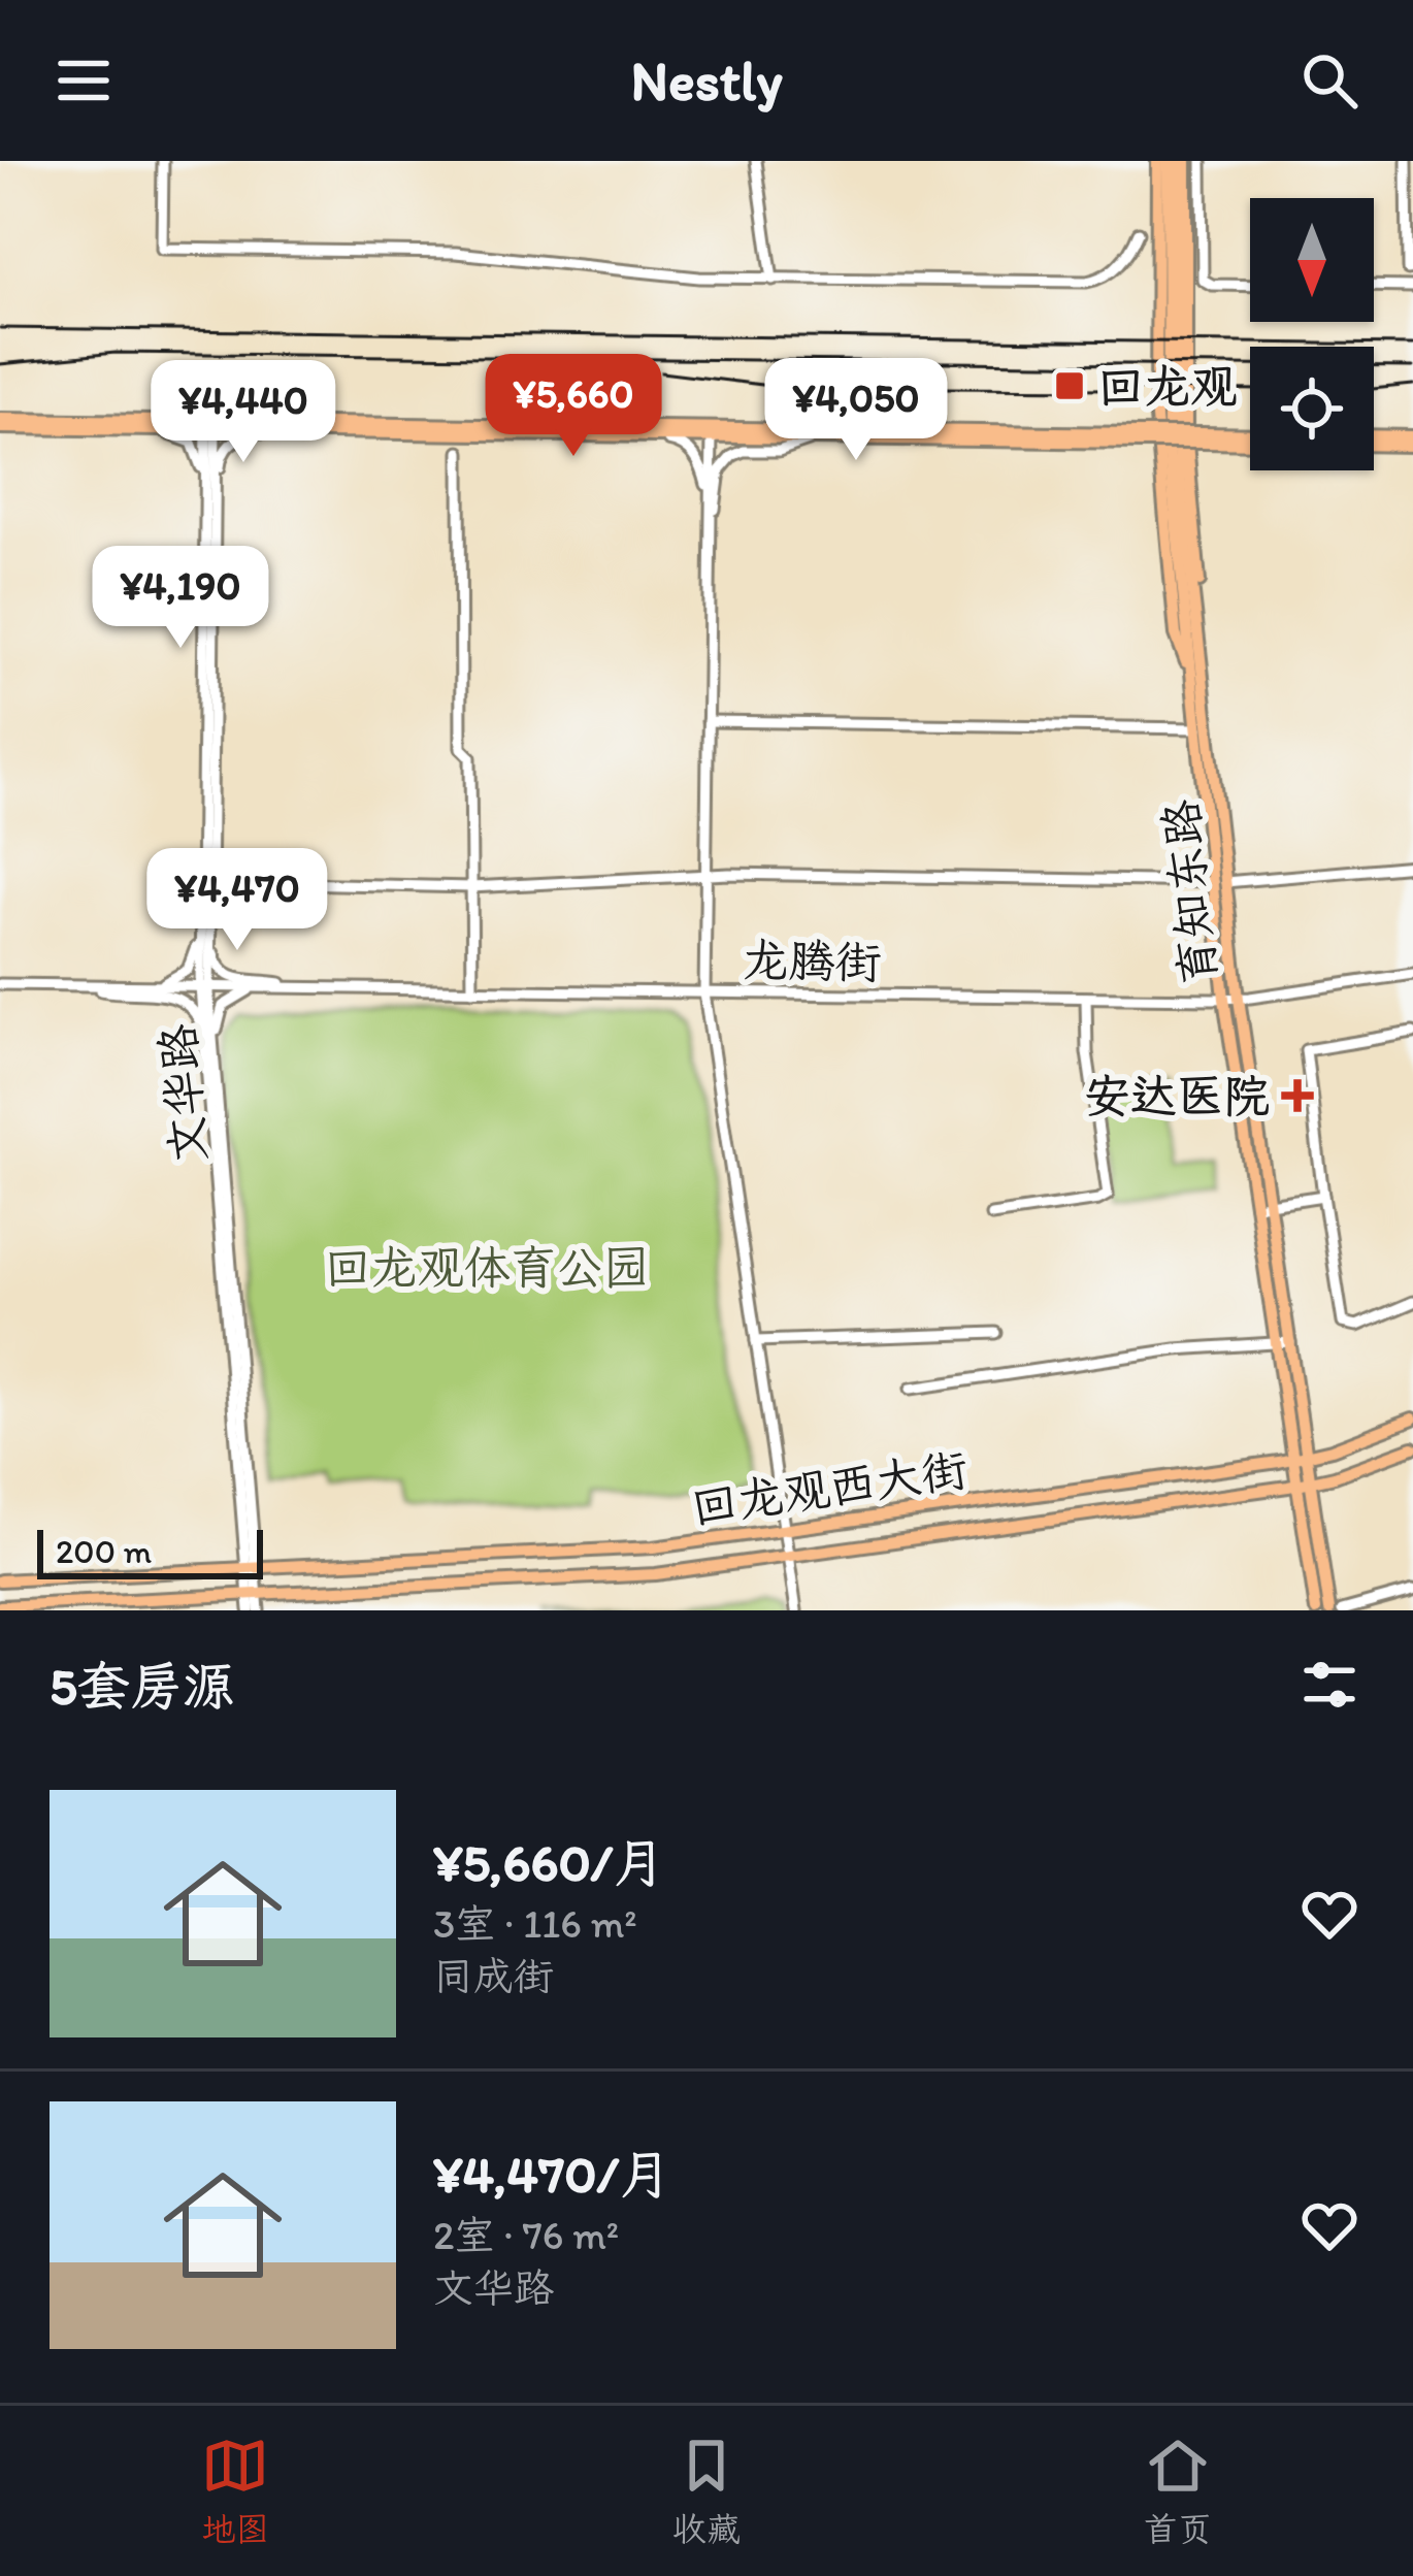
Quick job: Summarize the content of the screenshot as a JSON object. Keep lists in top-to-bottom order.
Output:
{
  "streets": {
    "main road": ["育知东路", "回龙观西大街"],
    "street": ["龙腾街", "文华路"]
  },
  "crossings": [
    ["育知东路", "龙腾街"],
    ["育知东路", "回龙观西大街"],
    ["龙腾街", "文华路"],
    ["文华路", "回龙观西大街"]
  ],
  "parks": ["回龙观体育公园"],
  "places": {
    "transit": ["回龙观"],
    "health": ["安达医院"]
  },
  "scale_bar": "200 m",
  "north": "bottom",
  "page": {
    "header": "Nestly",
    "price": [
      "¥5,660",
      "¥4,050",
      "¥4,440",
      "¥4,190",
      "¥4,470"
    ],
    "scale": "200 m",
    "heading": "5套房源",
    "list": [
      {
        "name": "¥5,660/月",
        "note": "3室 · 116 m² · 同成街"
      },
      {
        "name": "¥4,470/月",
        "note": "2室 · 76 m² · 文华路"
      }
    ],
    "tabs": ["地图", "收藏", "首页"]
  }
}
